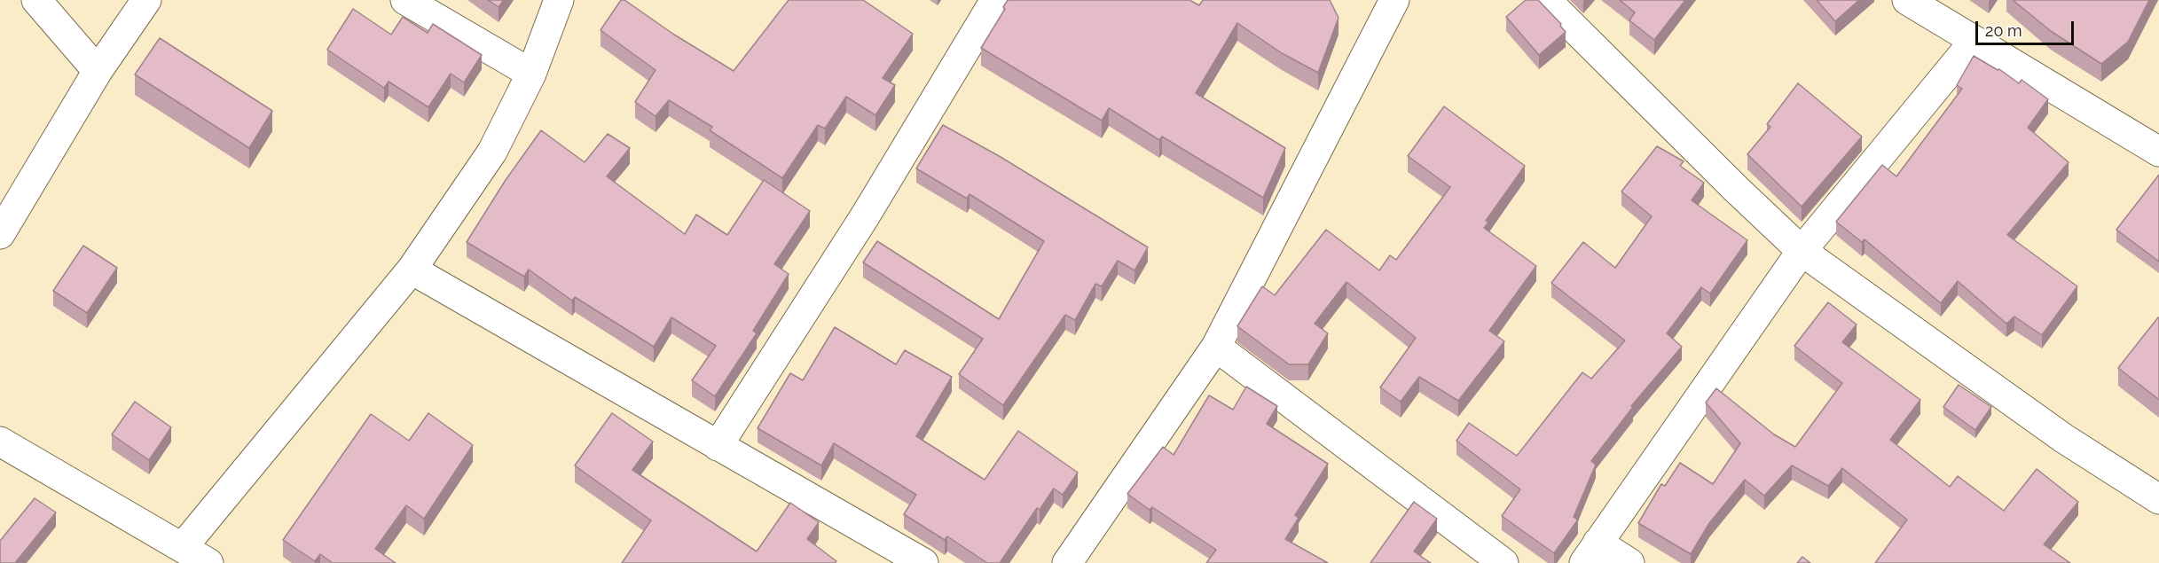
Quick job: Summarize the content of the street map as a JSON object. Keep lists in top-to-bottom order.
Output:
{
  "scale_bar": "20 m"
}
